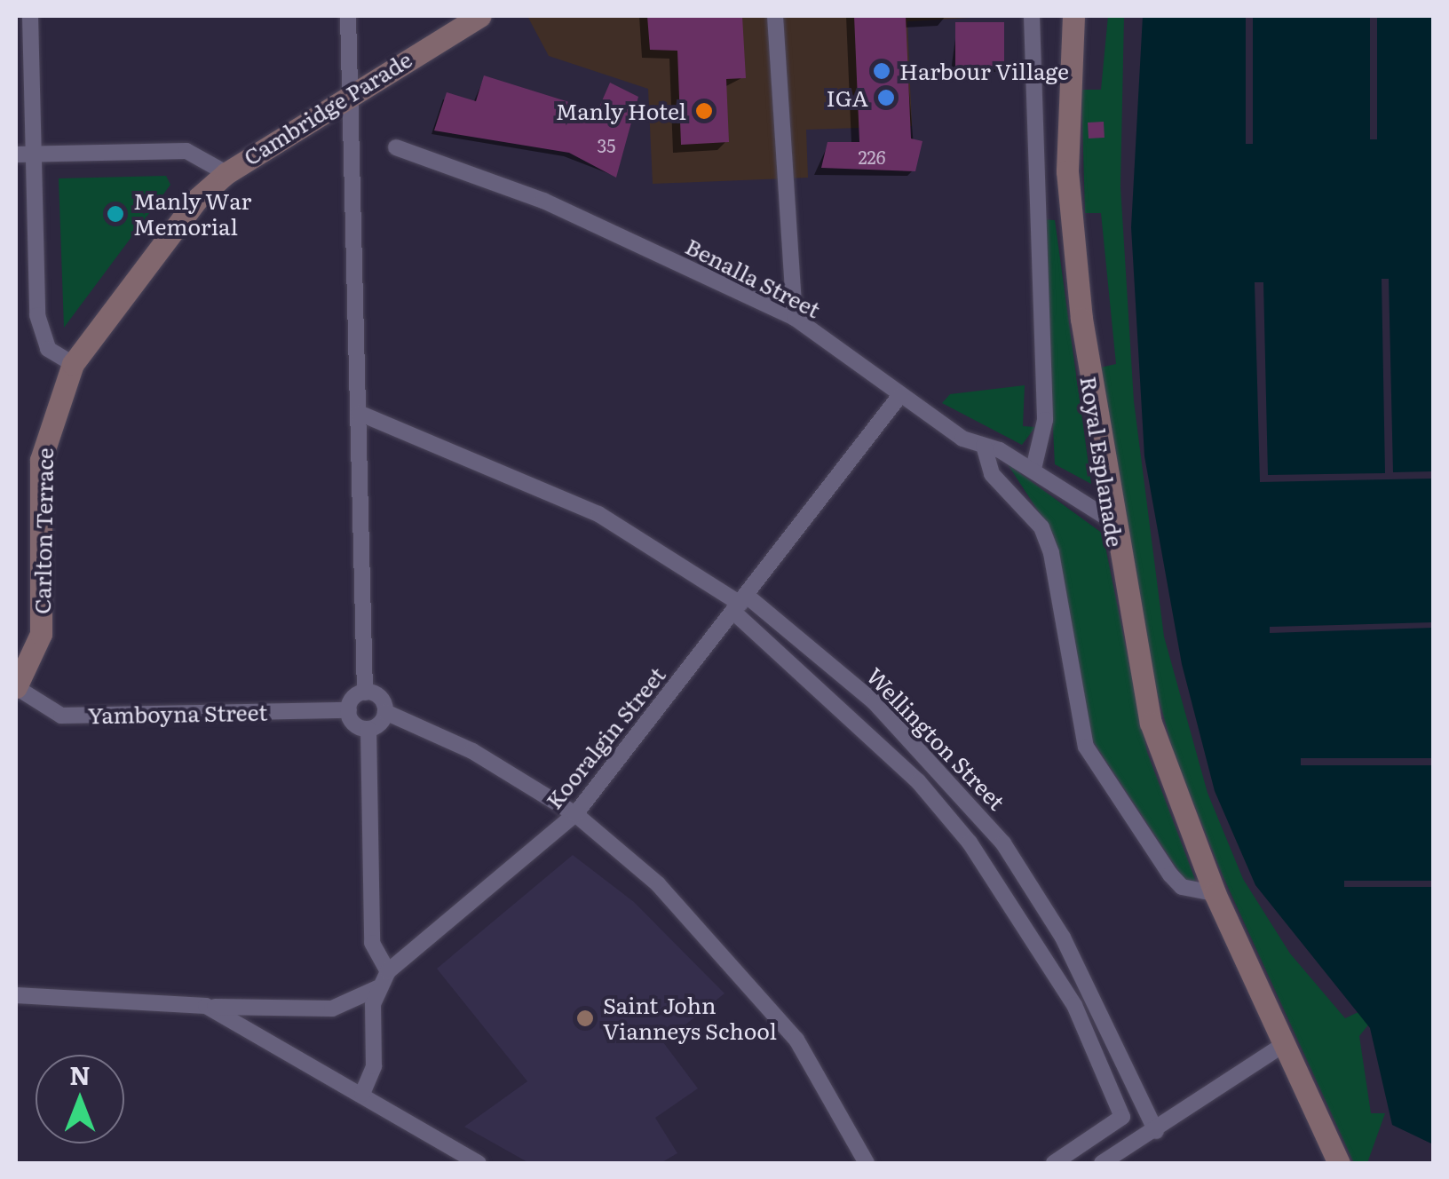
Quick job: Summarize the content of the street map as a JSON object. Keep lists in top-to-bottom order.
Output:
{
  "streets": {
    "street": [
      "Cambridge Parade",
      "Benalla Street",
      "Royal Esplanade",
      "Carlton Terrace",
      "Yamboyna Street",
      "Kooralgin Street",
      "Wellington Street"
    ]
  },
  "crossings": [
    ["Cambridge Parade", "Carlton Terrace"],
    ["Benalla Street", "Royal Esplanade"],
    ["Benalla Street", "Kooralgin Street"],
    ["Carlton Terrace", "Yamboyna Street"],
    ["Kooralgin Street", "Wellington Street"]
  ],
  "places": [
    "Harbour Village",
    "IGA",
    "Manly Hotel",
    "Manly War Memorial",
    "Saint John Vianneys School"
  ],
  "house_numbers": ["35", "226"],
  "north": "top"
}
